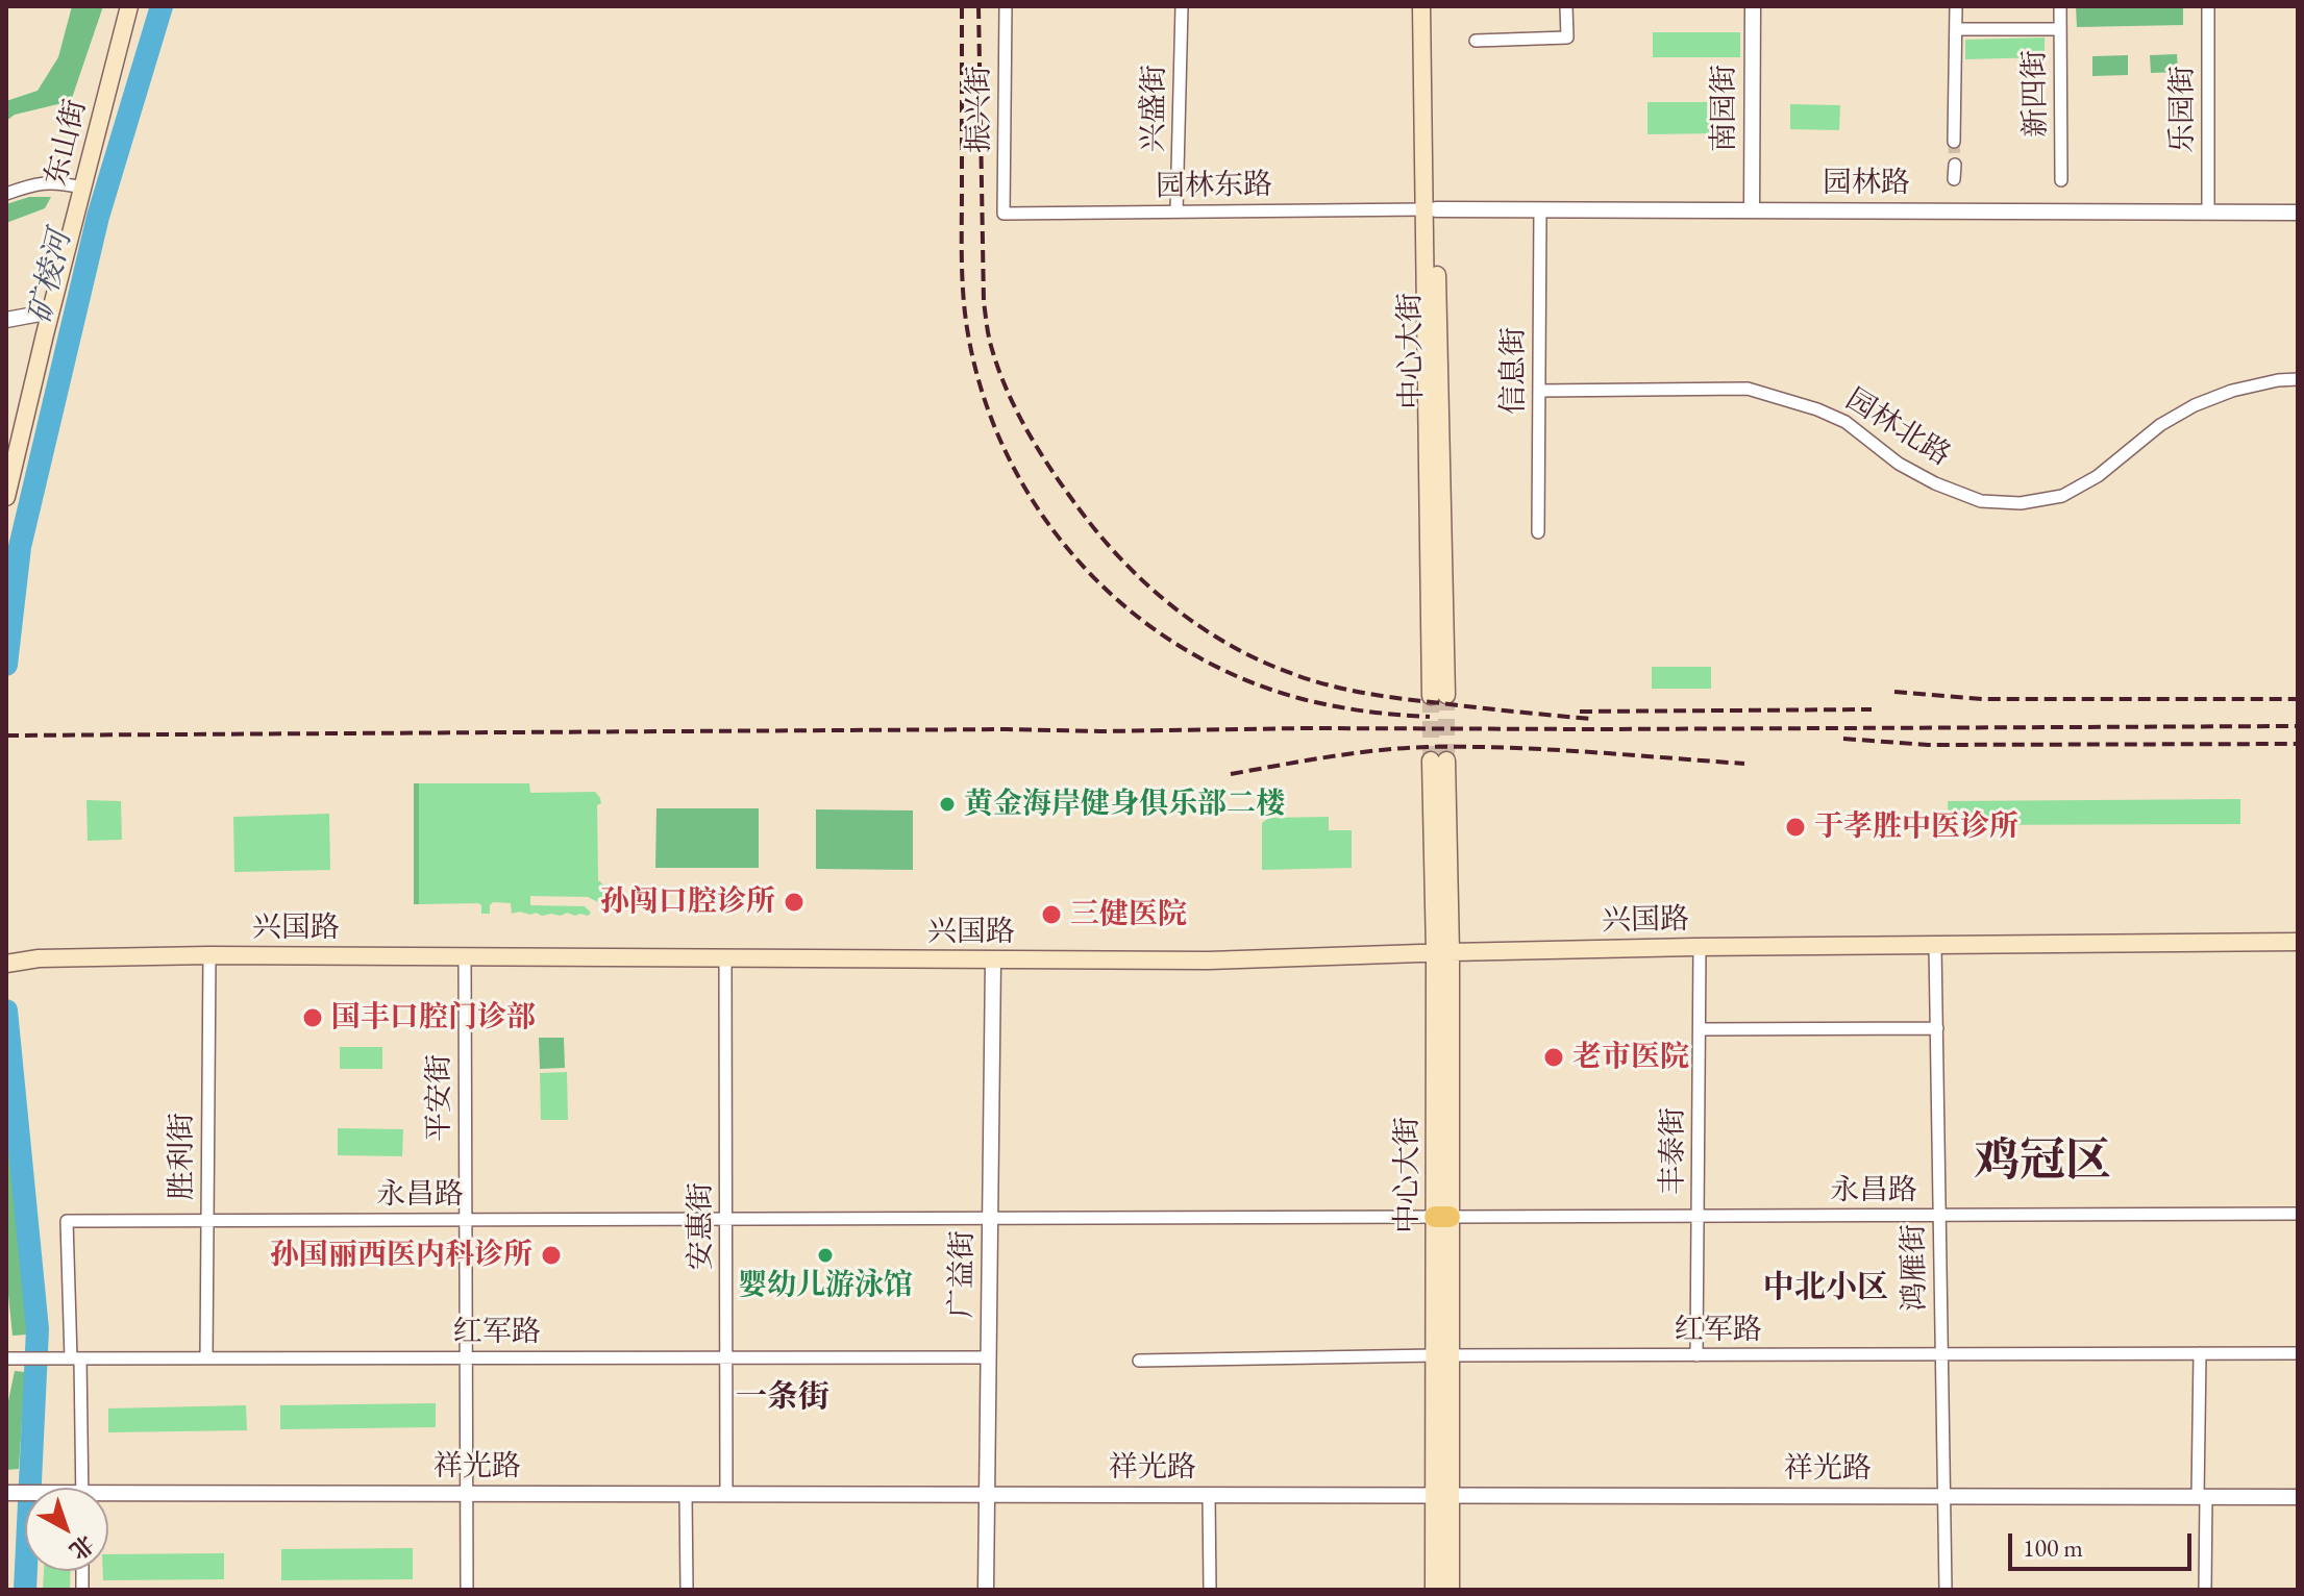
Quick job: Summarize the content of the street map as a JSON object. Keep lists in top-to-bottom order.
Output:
{
  "streets": {
    "main road": ["东山街", "中心大街", "兴国路"],
    "street": [
      "新四街",
      "兴盛街",
      "南园街",
      "振兴街",
      "乐园街",
      "园林路",
      "园林东路",
      "信息街",
      "园林北路",
      "平安街",
      "丰泰街",
      "胜利街",
      "永昌路",
      "安惠街",
      "鸿雁街",
      "广益街",
      "红军路",
      "祥光路"
    ]
  },
  "crossings": [
    ["兴盛街", "园林东路"],
    ["南园街", "园林路"],
    ["振兴街", "园林东路"],
    ["乐园街", "园林路"],
    ["园林路", "园林东路"],
    ["园林路", "中心大街"],
    ["园林路", "信息街"],
    ["园林东路", "中心大街"],
    ["中心大街", "兴国路"],
    ["中心大街", "永昌路"],
    ["中心大街", "红军路"],
    ["中心大街", "祥光路"],
    ["信息街", "园林北路"],
    ["兴国路", "平安街"],
    ["兴国路", "丰泰街"],
    ["兴国路", "胜利街"],
    ["兴国路", "安惠街"],
    ["兴国路", "鸿雁街"],
    ["兴国路", "广益街"],
    ["平安街", "永昌路"],
    ["平安街", "红军路"],
    ["平安街", "祥光路"],
    ["丰泰街", "永昌路"],
    ["丰泰街", "红军路"],
    ["胜利街", "永昌路"],
    ["胜利街", "红军路"],
    ["永昌路", "安惠街"],
    ["永昌路", "鸿雁街"],
    ["永昌路", "广益街"],
    ["永昌路", "红军路"],
    ["安惠街", "红军路"],
    ["安惠街", "祥光路"],
    ["鸿雁街", "红军路"],
    ["鸿雁街", "祥光路"],
    ["广益街", "红军路"],
    ["广益街", "祥光路"]
  ],
  "districts": ["鸡冠区", "中北小区", "一条街"],
  "water": ["矿棱河"],
  "places": [
    "黄金海岸健身俱乐部二楼",
    "于孝胜中医诊所",
    "孙闯口腔诊所",
    "三健医院",
    "国丰口腔门诊部",
    "老市医院",
    "孙国丽西医内科诊所",
    "婴幼儿游泳馆"
  ],
  "scale_bar": "100 m",
  "north": "bottom right"
}
